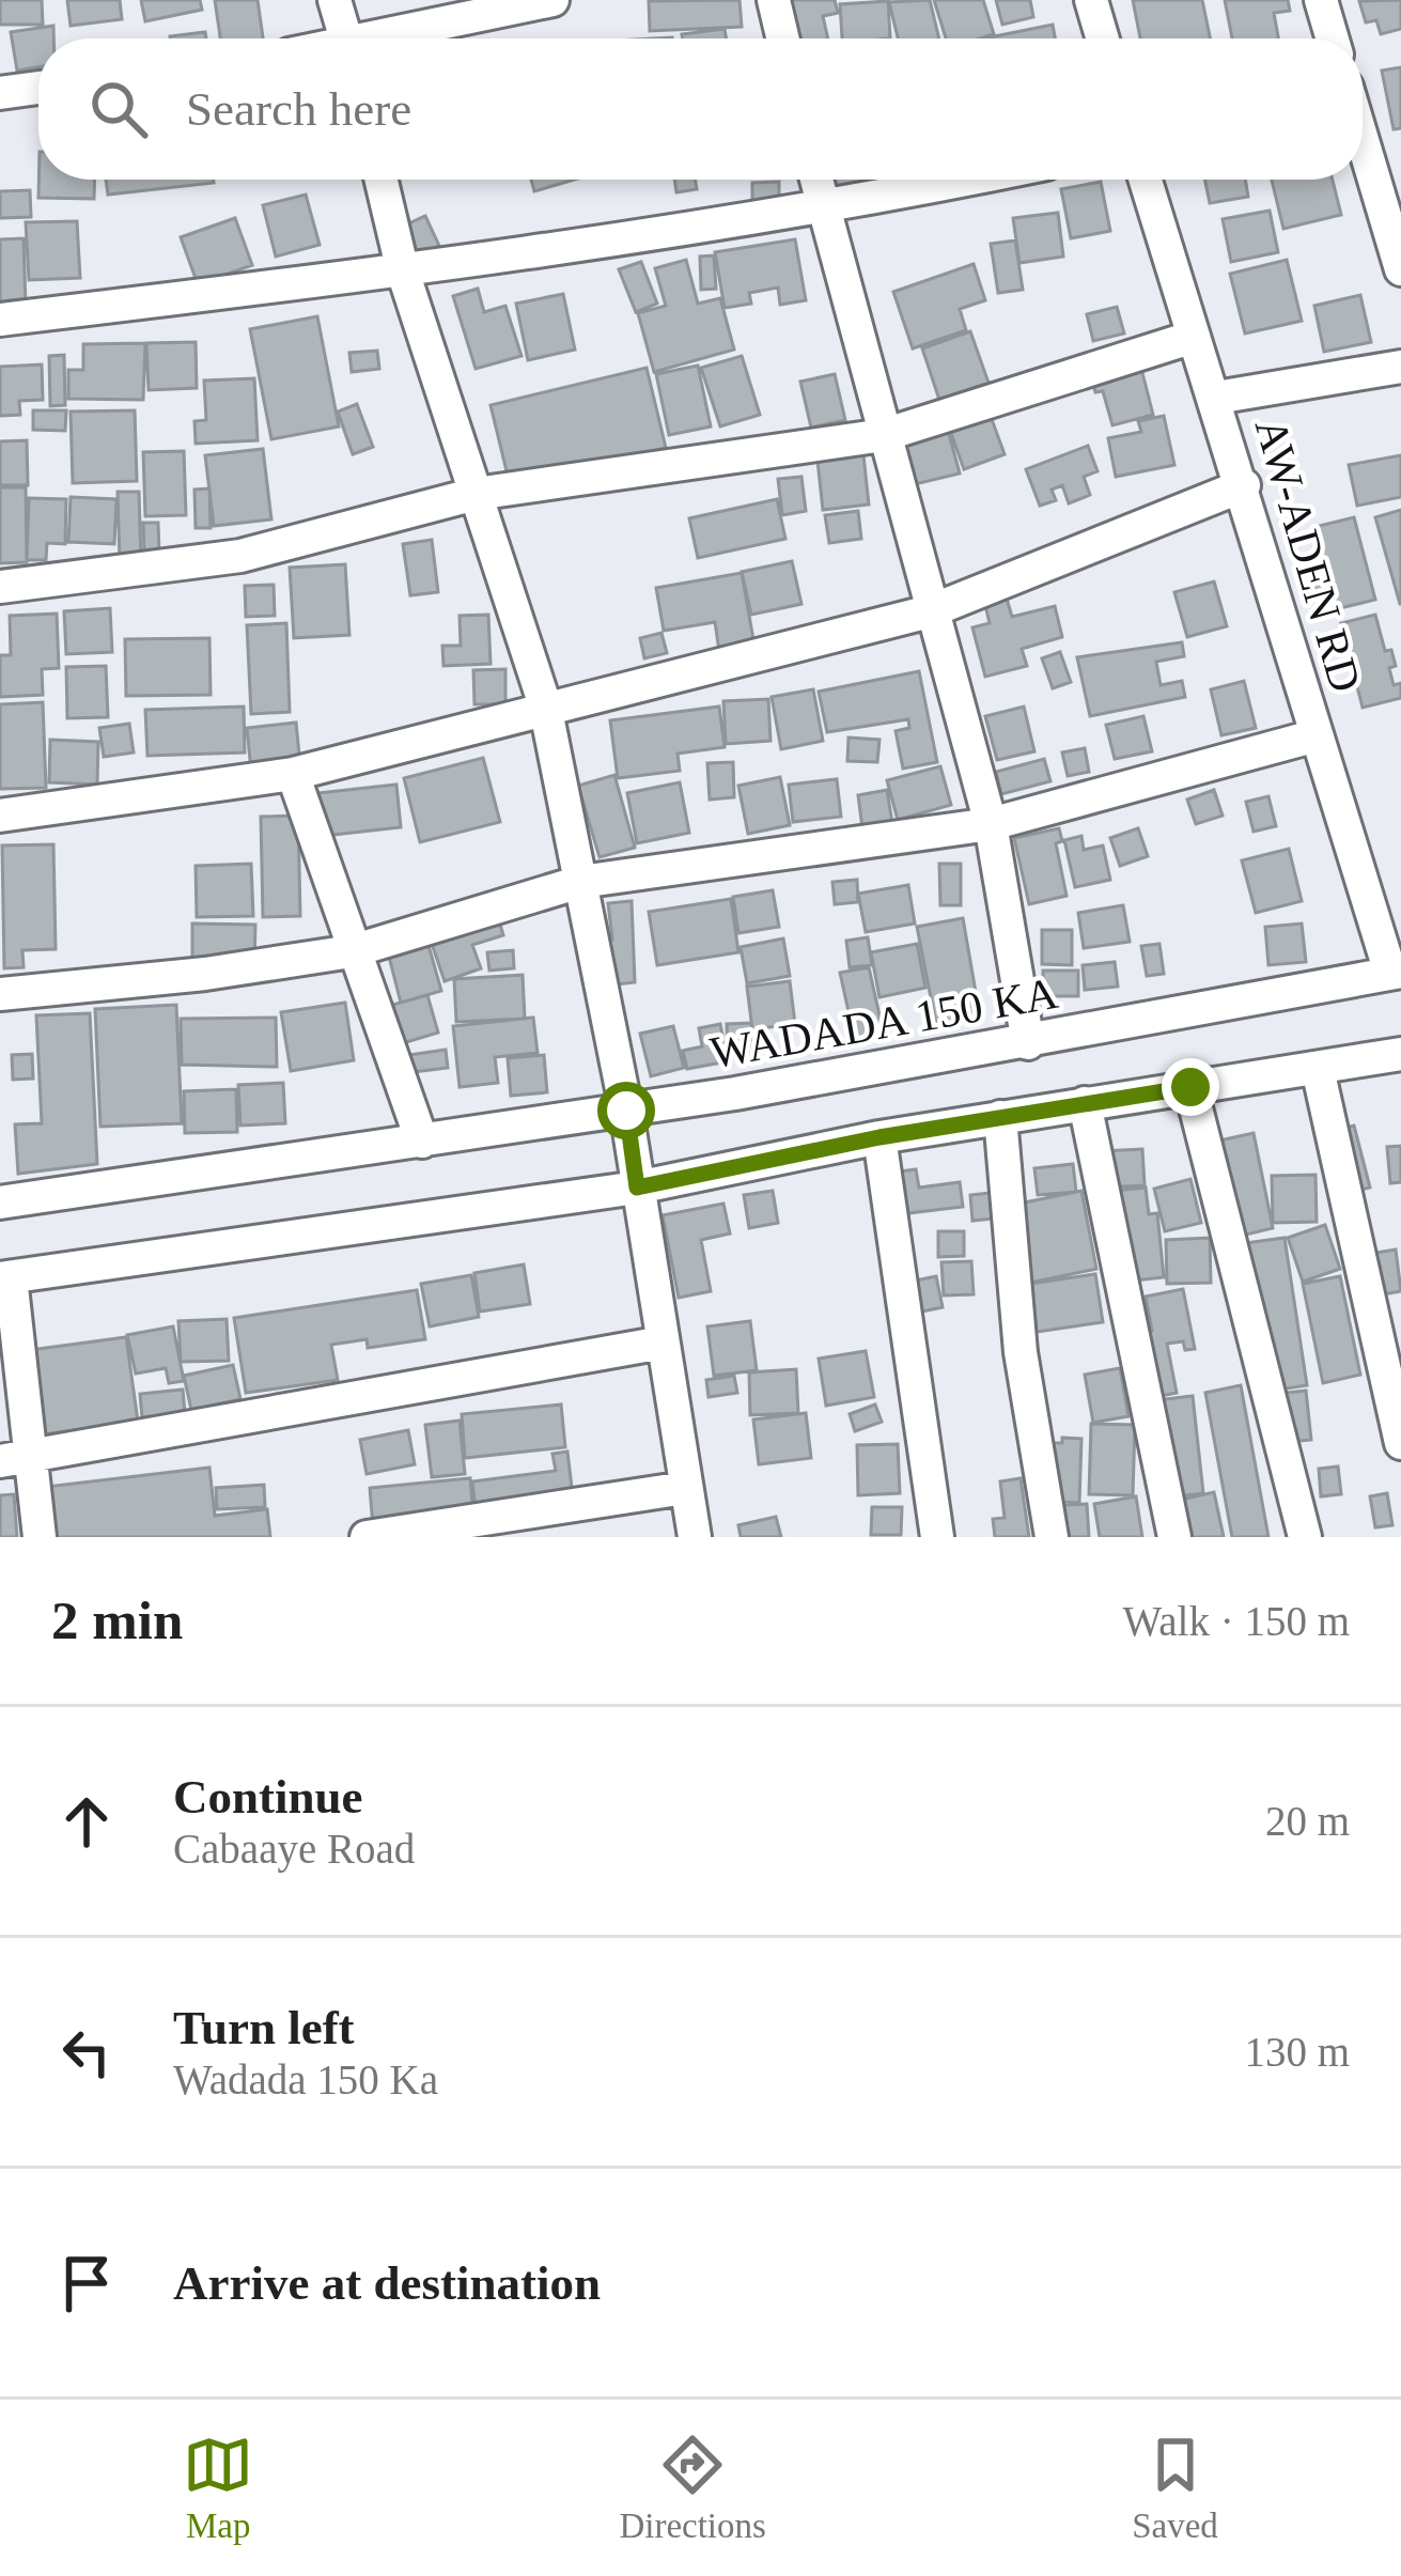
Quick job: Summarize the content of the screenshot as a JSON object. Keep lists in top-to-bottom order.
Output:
{
  "streets": {
    "street": ["AW-ADEN RD", "WADADA 150 KA"]
  },
  "crossings": [
    ["AW-ADEN RD", "WADADA 150 KA"]
  ],
  "page": {
    "search": "Search here",
    "heading": ["2 min", "Walk · 150 m"],
    "list": [
      ["Continue", "Cabaaye Road", "20 m"],
      ["Turn left", "Wadada 150 Ka", "130 m"],
      "Arrive at destination"
    ],
    "nav": ["Map", "Directions", "Saved"]
  }
}
